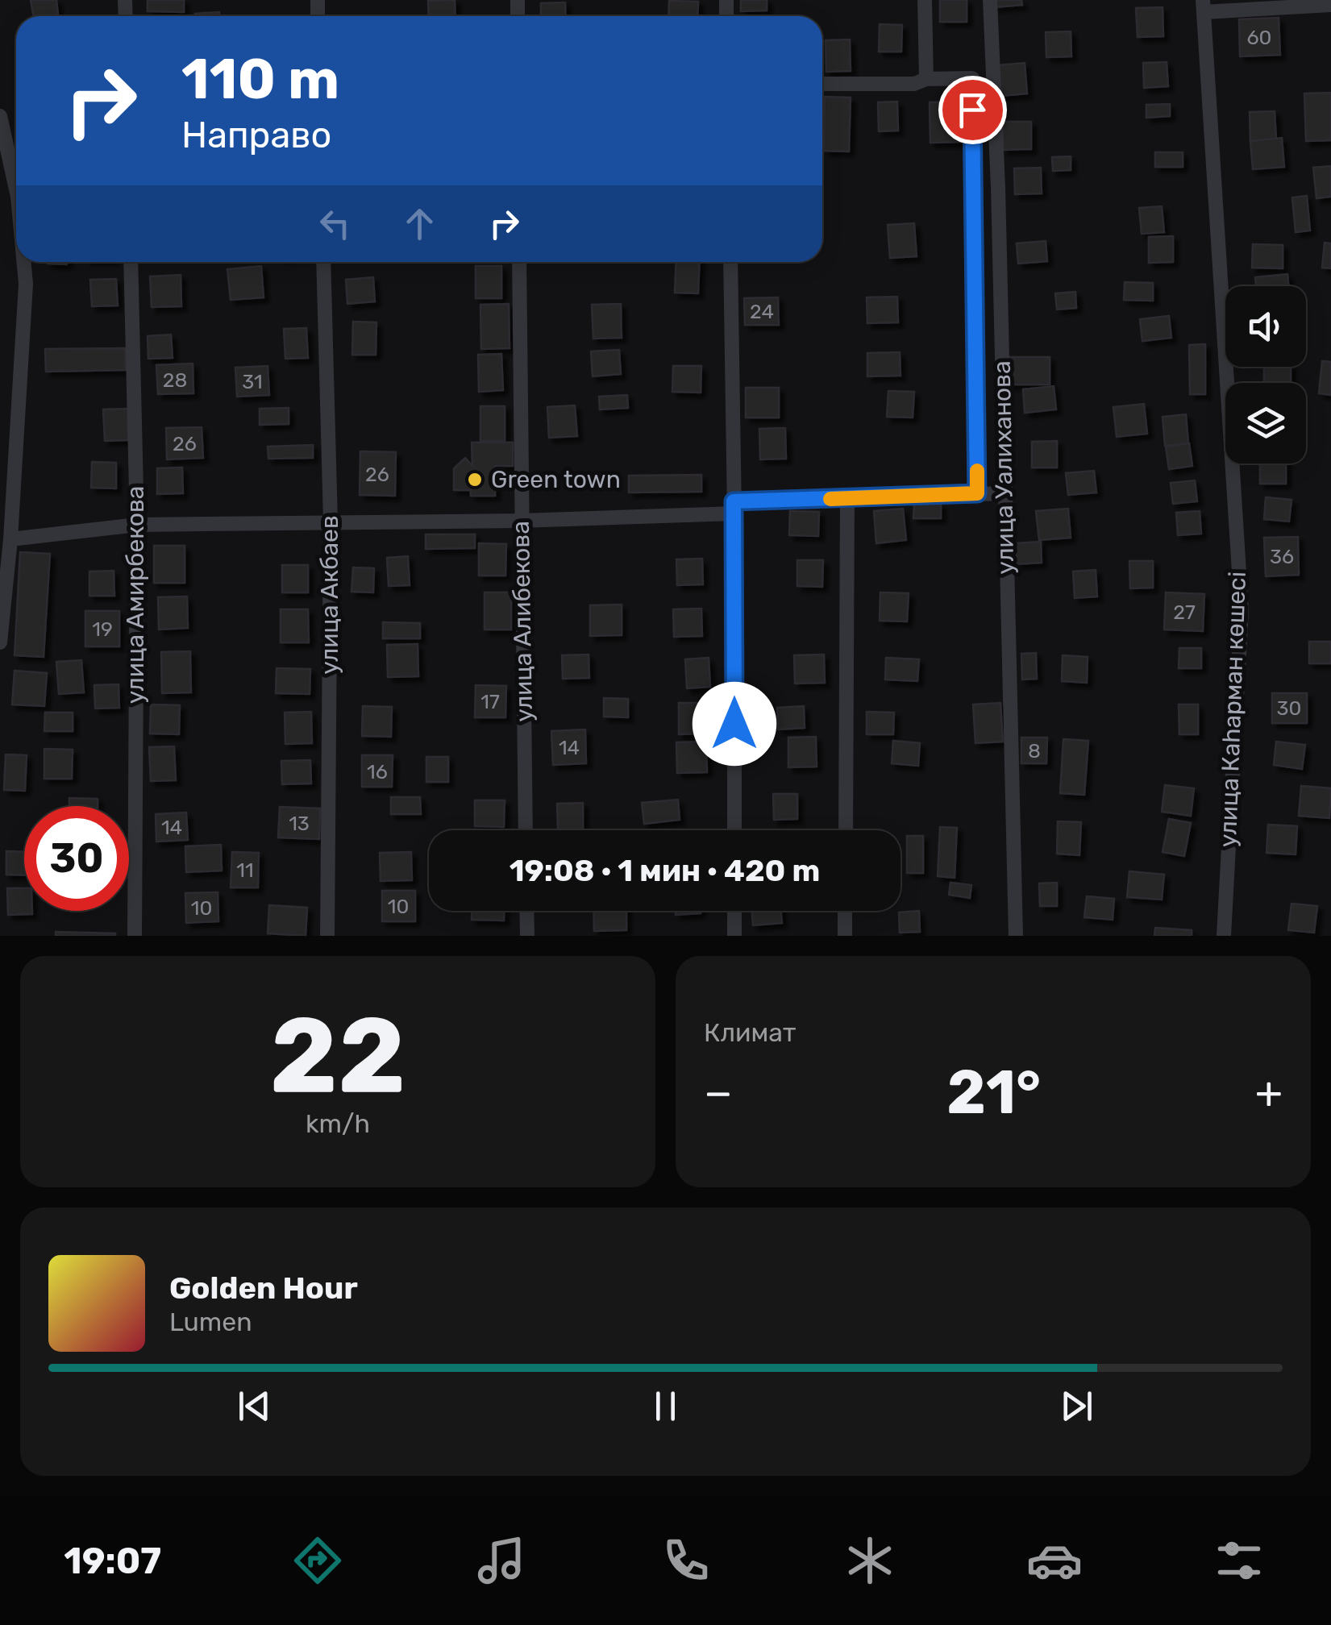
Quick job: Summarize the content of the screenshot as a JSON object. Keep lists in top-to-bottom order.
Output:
{
  "streets": {
    "street": [
      "улица Уалиханова",
      "улица Амирбекова",
      "улица Акбаев",
      "улица Алибекова",
      "улица Каһарман көшесі"
    ]
  },
  "places": ["Green town"],
  "house_numbers": [
    "60",
    "24",
    "28",
    "31",
    "26",
    "26",
    "36",
    "27",
    "19",
    "17",
    "30",
    "14",
    "8",
    "16",
    "13",
    "14",
    "11",
    "10",
    "10"
  ],
  "page": {
    "turn": ["110 m", "Направо"],
    "limit": "30",
    "trip": "19:08 · 1 мин · 420 m",
    "tile": [
      ["22", "km/h"],
      "Климат"
    ],
    "heat": ["−", "21°", "+"],
    "song": ["Golden Hour", "Lumen"],
    "tabs": "19:07"
  }
}
